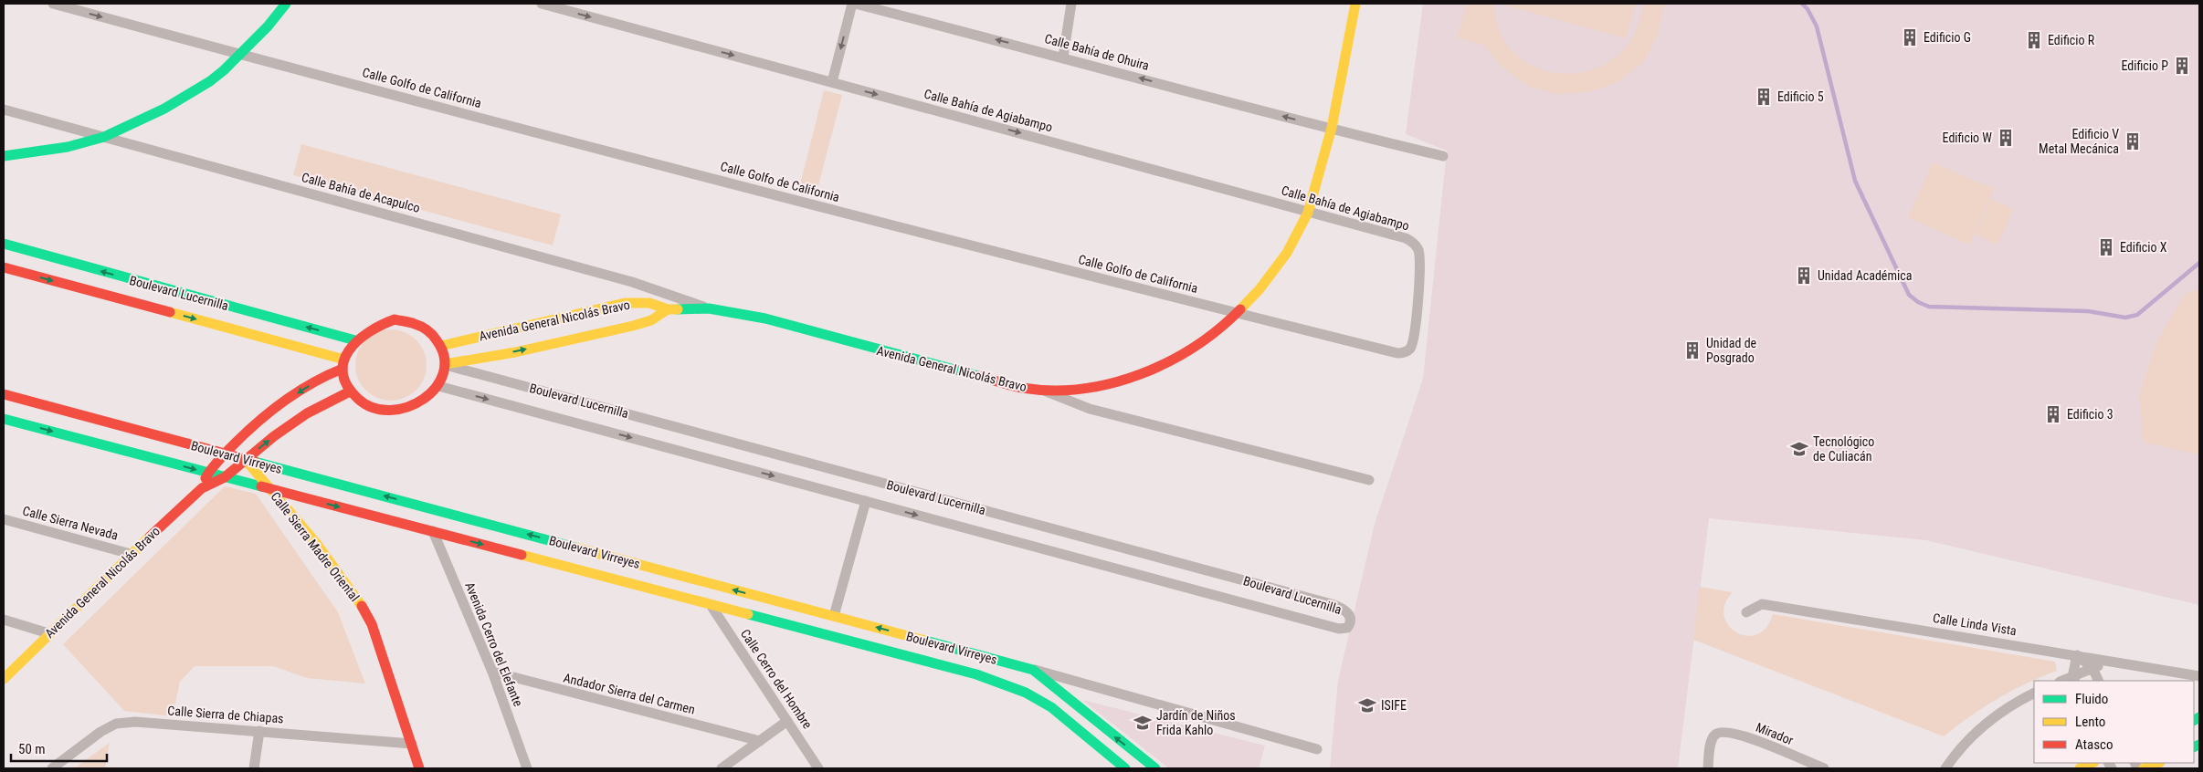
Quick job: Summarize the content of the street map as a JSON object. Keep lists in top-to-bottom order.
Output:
{
  "streets": {
    "street": [
      "Calle Bahía de Ohuira",
      "Calle Golfo de California",
      "Calle Bahía de Agiabampo",
      "Calle Bahía de Acapulco",
      "Boulevard Lucernilla",
      "Avenida General Nicolás Bravo",
      "Boulevard Virreyes",
      "Calle Sierra Nevada",
      "Calle Sierra Madre Oriental",
      "Calle Linda Vista",
      "Avenida Cerro del Elefante",
      "Calle Cerro del Hombre",
      "Andador Sierra del Carmen",
      "Calle Sierra de Chiapas",
      "Mirador"
    ]
  },
  "crossings": [
    ["Calle Bahía de Ohuira", "Avenida General Nicolás Bravo"],
    ["Calle Golfo de California", "Calle Bahía de Agiabampo"],
    ["Calle Golfo de California", "Avenida General Nicolás Bravo"],
    ["Calle Bahía de Agiabampo", "Avenida General Nicolás Bravo"],
    ["Calle Bahía de Acapulco", "Avenida General Nicolás Bravo"],
    ["Boulevard Lucernilla", "Avenida General Nicolás Bravo"],
    ["Avenida General Nicolás Bravo", "Boulevard Virreyes"],
    ["Avenida General Nicolás Bravo", "Calle Sierra Nevada"],
    ["Avenida General Nicolás Bravo", "Calle Sierra Madre Oriental"],
    ["Boulevard Virreyes", "Calle Sierra Madre Oriental"],
    ["Boulevard Virreyes", "Avenida Cerro del Elefante"],
    ["Boulevard Virreyes", "Calle Cerro del Hombre"],
    ["Calle Sierra Madre Oriental", "Calle Sierra de Chiapas"],
    ["Avenida Cerro del Elefante", "Andador Sierra del Carmen"]
  ],
  "one_way": ["Calle Bahía de Ohuira", "Calle Bahía de Agiabampo"],
  "places": {
    "building": [
      "Edificio G",
      "Edificio R",
      "Edificio P",
      "Edificio 5",
      "Edificio W",
      "Edificio V Metal Mecánica",
      "Edificio X",
      "Unidad Académica",
      "Unidad de Posgrado",
      "Edificio 3"
    ],
    "school or university": ["Tecnológico de Culiacán", "ISIFE", "Jardín de Niños Frida Kahlo"]
  },
  "legend": ["Fluido", "Lento", "Atasco"],
  "scale_bar": "50 m"
}
